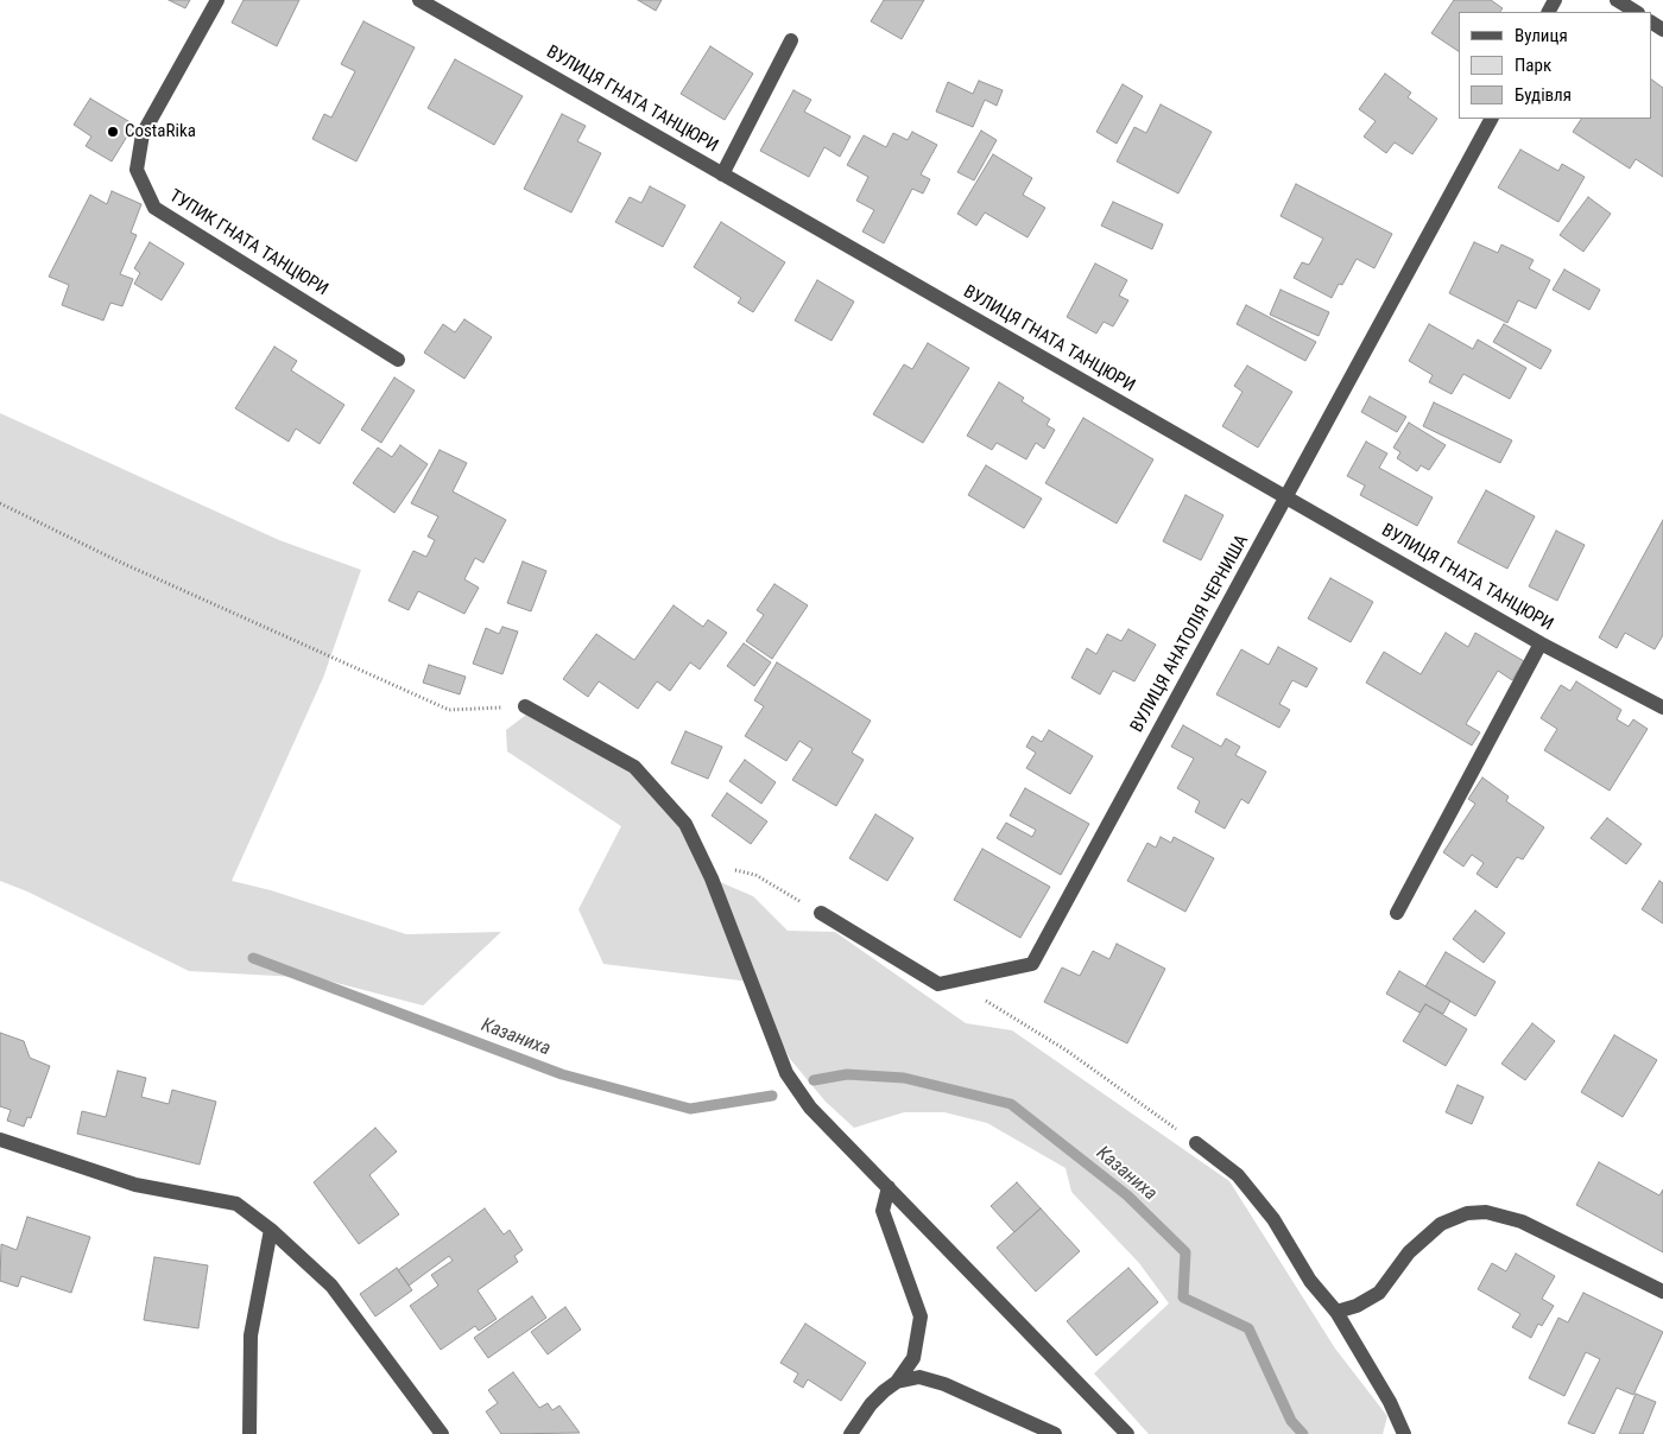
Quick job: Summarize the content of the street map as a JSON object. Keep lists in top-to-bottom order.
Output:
{
  "streets": {
    "street": ["ВУЛИЦЯ ГНАТА ТАНЦЮРИ", "ТУПИК ГНАТА ТАНЦЮРИ", "ВУЛИЦЯ АНАТОЛІЯ ЧЕРНИША"]
  },
  "crossings": [
    ["ВУЛИЦЯ ГНАТА ТАНЦЮРИ", "ВУЛИЦЯ АНАТОЛІЯ ЧЕРНИША"]
  ],
  "water": ["Казаниха"],
  "places": ["CostaRika"],
  "legend": ["Вулиця", "Парк", "Будівля"]
}
